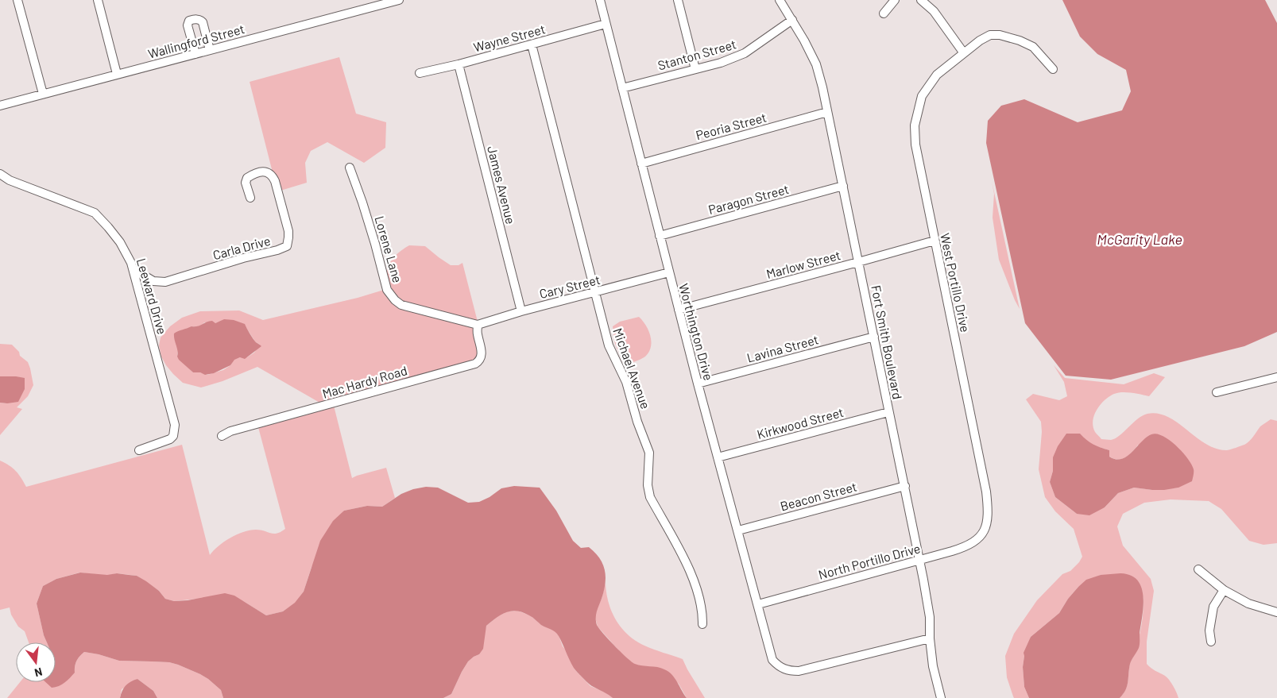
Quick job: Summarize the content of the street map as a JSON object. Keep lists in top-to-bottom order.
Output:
{
  "streets": {
    "street": [
      "Wayne Street",
      "Wallingford Street",
      "Stanton Street",
      "Peoria Street",
      "James Avenue",
      "Paragon Street",
      "Carla Drive",
      "Lorene Lane",
      "Marlow Street",
      "West Portillo Drive",
      "Cary Street",
      "Leeward Drive",
      "Worthington Drive",
      "Fort Smith Boulevard",
      "Lavina Street",
      "Michael Avenue",
      "Mac Hardy Road",
      "Kirkwood Street",
      "Beacon Street",
      "North Portillo Drive"
    ]
  },
  "crossings": [
    ["Wayne Street", "James Avenue"],
    ["Wayne Street", "Worthington Drive"],
    ["Wayne Street", "Michael Avenue"],
    ["Stanton Street", "Worthington Drive"],
    ["Stanton Street", "Fort Smith Boulevard"],
    ["Peoria Street", "Worthington Drive"],
    ["Peoria Street", "Fort Smith Boulevard"],
    ["James Avenue", "Cary Street"],
    ["Paragon Street", "Worthington Drive"],
    ["Paragon Street", "Fort Smith Boulevard"],
    ["Carla Drive", "Leeward Drive"],
    ["Lorene Lane", "Cary Street"],
    ["Lorene Lane", "Mac Hardy Road"],
    ["Marlow Street", "West Portillo Drive"],
    ["Marlow Street", "Worthington Drive"],
    ["Marlow Street", "Fort Smith Boulevard"],
    ["West Portillo Drive", "North Portillo Drive"],
    ["Cary Street", "Worthington Drive"],
    ["Cary Street", "Michael Avenue"],
    ["Cary Street", "Mac Hardy Road"],
    ["Worthington Drive", "Fort Smith Boulevard"],
    ["Worthington Drive", "Lavina Street"],
    ["Worthington Drive", "Kirkwood Street"],
    ["Worthington Drive", "Beacon Street"],
    ["Worthington Drive", "North Portillo Drive"],
    ["Fort Smith Boulevard", "Lavina Street"],
    ["Fort Smith Boulevard", "Kirkwood Street"],
    ["Fort Smith Boulevard", "Beacon Street"],
    ["Fort Smith Boulevard", "North Portillo Drive"]
  ],
  "water": ["McGarity Lake"],
  "north": "bottom"
}
